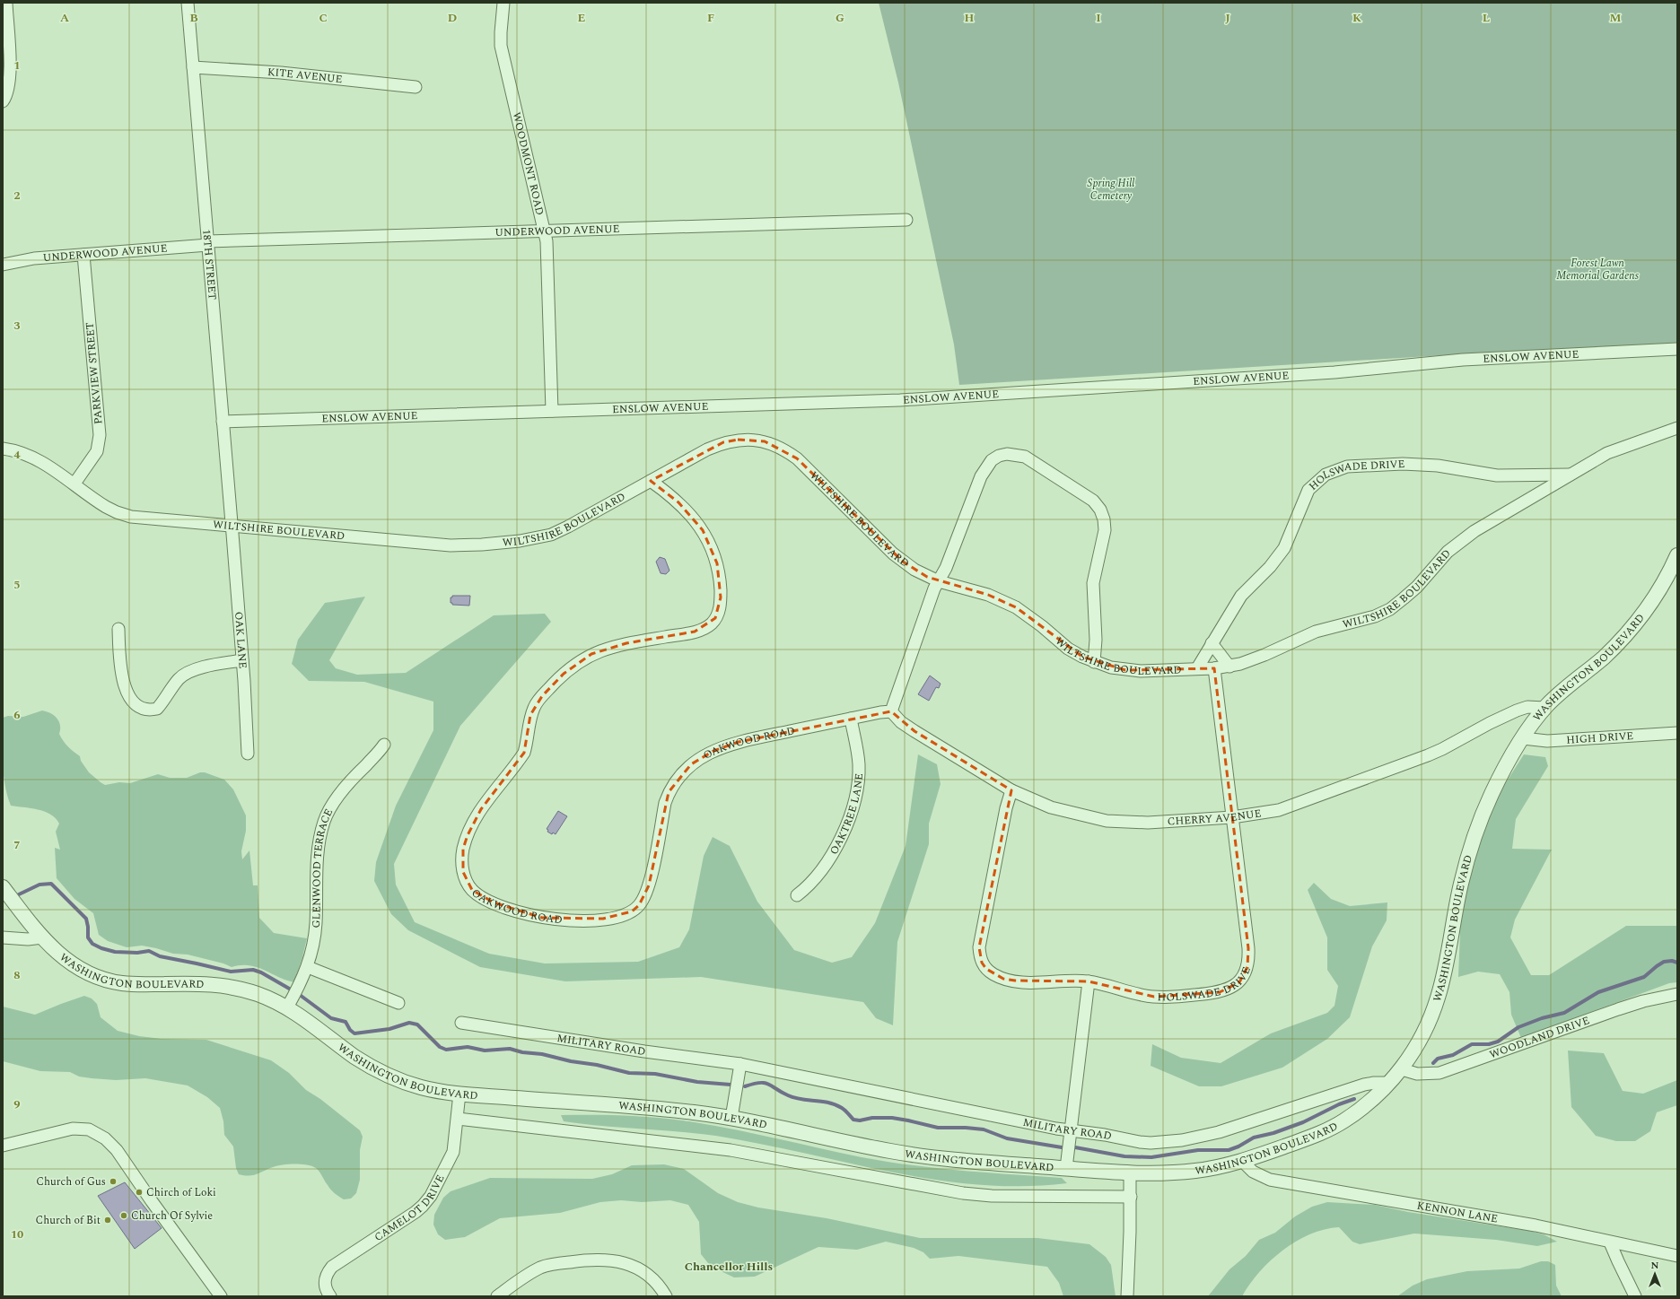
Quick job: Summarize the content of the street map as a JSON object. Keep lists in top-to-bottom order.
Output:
{
  "streets": {
    "street": [
      "KITE AVENUE",
      "WOODMONT ROAD",
      "UNDERWOOD AVENUE",
      "18TH STREET",
      "ENSLOW AVENUE",
      "PARKVIEW STREET",
      "HOLSWADE DRIVE",
      "WILTSHIRE BOULEVARD",
      "OAK LANE",
      "WASHINGTON BOULEVARD",
      "HIGH DRIVE",
      "OAKWOOD ROAD",
      "OAKTREE LANE",
      "CHERRY AVENUE",
      "GLENWOOD TERRACE",
      "WOODLAND DRIVE",
      "MILITARY ROAD",
      "CAMELOT DRIVE",
      "KENNON LANE"
    ]
  },
  "crossings": [
    ["KITE AVENUE", "18TH STREET"],
    ["WOODMONT ROAD", "UNDERWOOD AVENUE"],
    ["WOODMONT ROAD", "ENSLOW AVENUE"],
    ["UNDERWOOD AVENUE", "18TH STREET"],
    ["UNDERWOOD AVENUE", "PARKVIEW STREET"],
    ["18TH STREET", "ENSLOW AVENUE"],
    ["18TH STREET", "WILTSHIRE BOULEVARD"],
    ["18TH STREET", "OAK LANE"],
    ["PARKVIEW STREET", "WILTSHIRE BOULEVARD"],
    ["HOLSWADE DRIVE", "WILTSHIRE BOULEVARD"],
    ["HOLSWADE DRIVE", "CHERRY AVENUE"],
    ["WILTSHIRE BOULEVARD", "OAK LANE"],
    ["WILTSHIRE BOULEVARD", "OAKWOOD ROAD"],
    ["WASHINGTON BOULEVARD", "HIGH DRIVE"],
    ["WASHINGTON BOULEVARD", "CHERRY AVENUE"],
    ["WASHINGTON BOULEVARD", "GLENWOOD TERRACE"],
    ["WASHINGTON BOULEVARD", "WOODLAND DRIVE"],
    ["WASHINGTON BOULEVARD", "MILITARY ROAD"],
    ["WASHINGTON BOULEVARD", "CAMELOT DRIVE"],
    ["WASHINGTON BOULEVARD", "KENNON LANE"],
    ["OAKWOOD ROAD", "OAKTREE LANE"],
    ["OAKWOOD ROAD", "CHERRY AVENUE"]
  ],
  "districts": ["Chancellor Hills"],
  "parks": ["Spring Hill Cemetery", "Forest Lawn Memorial Gardens"],
  "places": [
    "Church of Gus",
    "Chirch of Loki",
    "Church Of Sylvie",
    "Church of Bit"
  ],
  "north": "top",
  "grid": {
    "columns": [
      "A",
      "B",
      "C",
      "D",
      "E",
      "F",
      "G",
      "H",
      "I",
      "J",
      "K",
      "L",
      "M"
    ],
    "rows": [
      "1",
      "2",
      "3",
      "4",
      "5",
      "6",
      "7",
      "8",
      "9",
      "10"
    ]
  }
}
